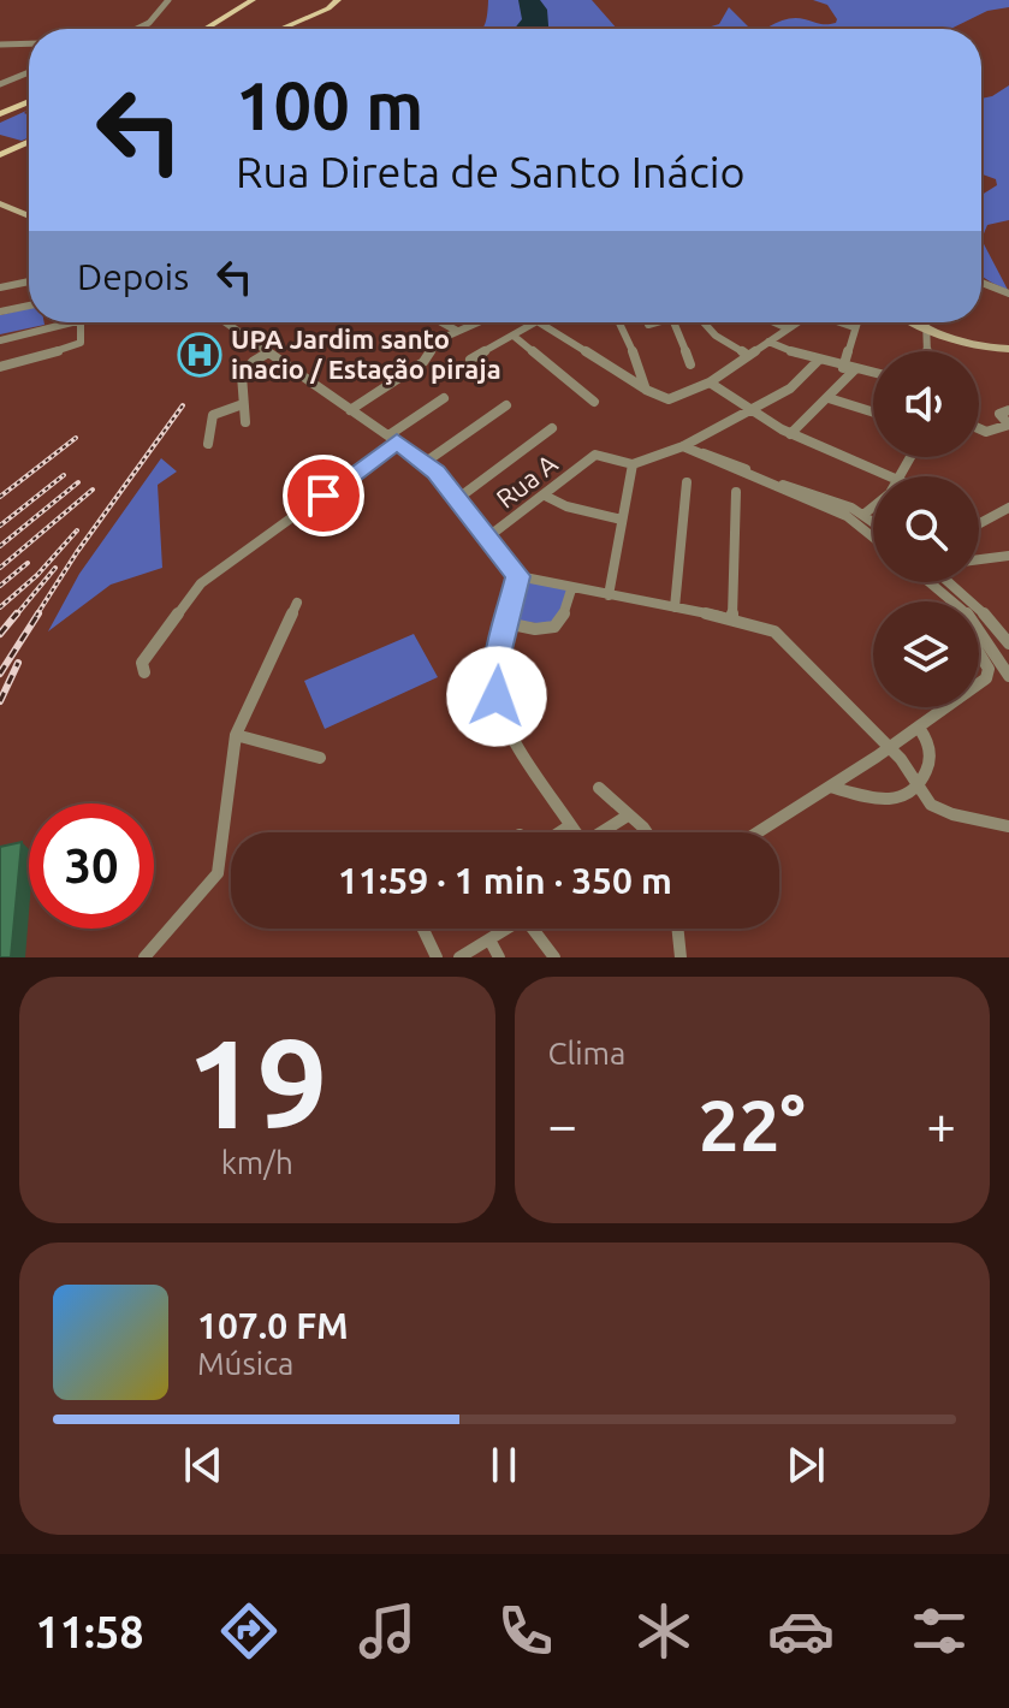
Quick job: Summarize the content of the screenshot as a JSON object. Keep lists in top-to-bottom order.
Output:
{
  "streets": {
    "street": ["Rua A"]
  },
  "places": {
    "hospital": ["UPA Jardim santo inacio / Estação piraja"]
  },
  "page": {
    "turn": ["100 m", "Rua Direta de Santo Inácio"],
    "then": "Depois",
    "limit": "30",
    "trip": "11:59 · 1 min · 350 m",
    "tile": [
      ["19", "km/h"],
      "Clima"
    ],
    "heat": ["−", "22°", "+"],
    "song": ["107.0 FM", "Música"],
    "tabs": "11:58"
  }
}
